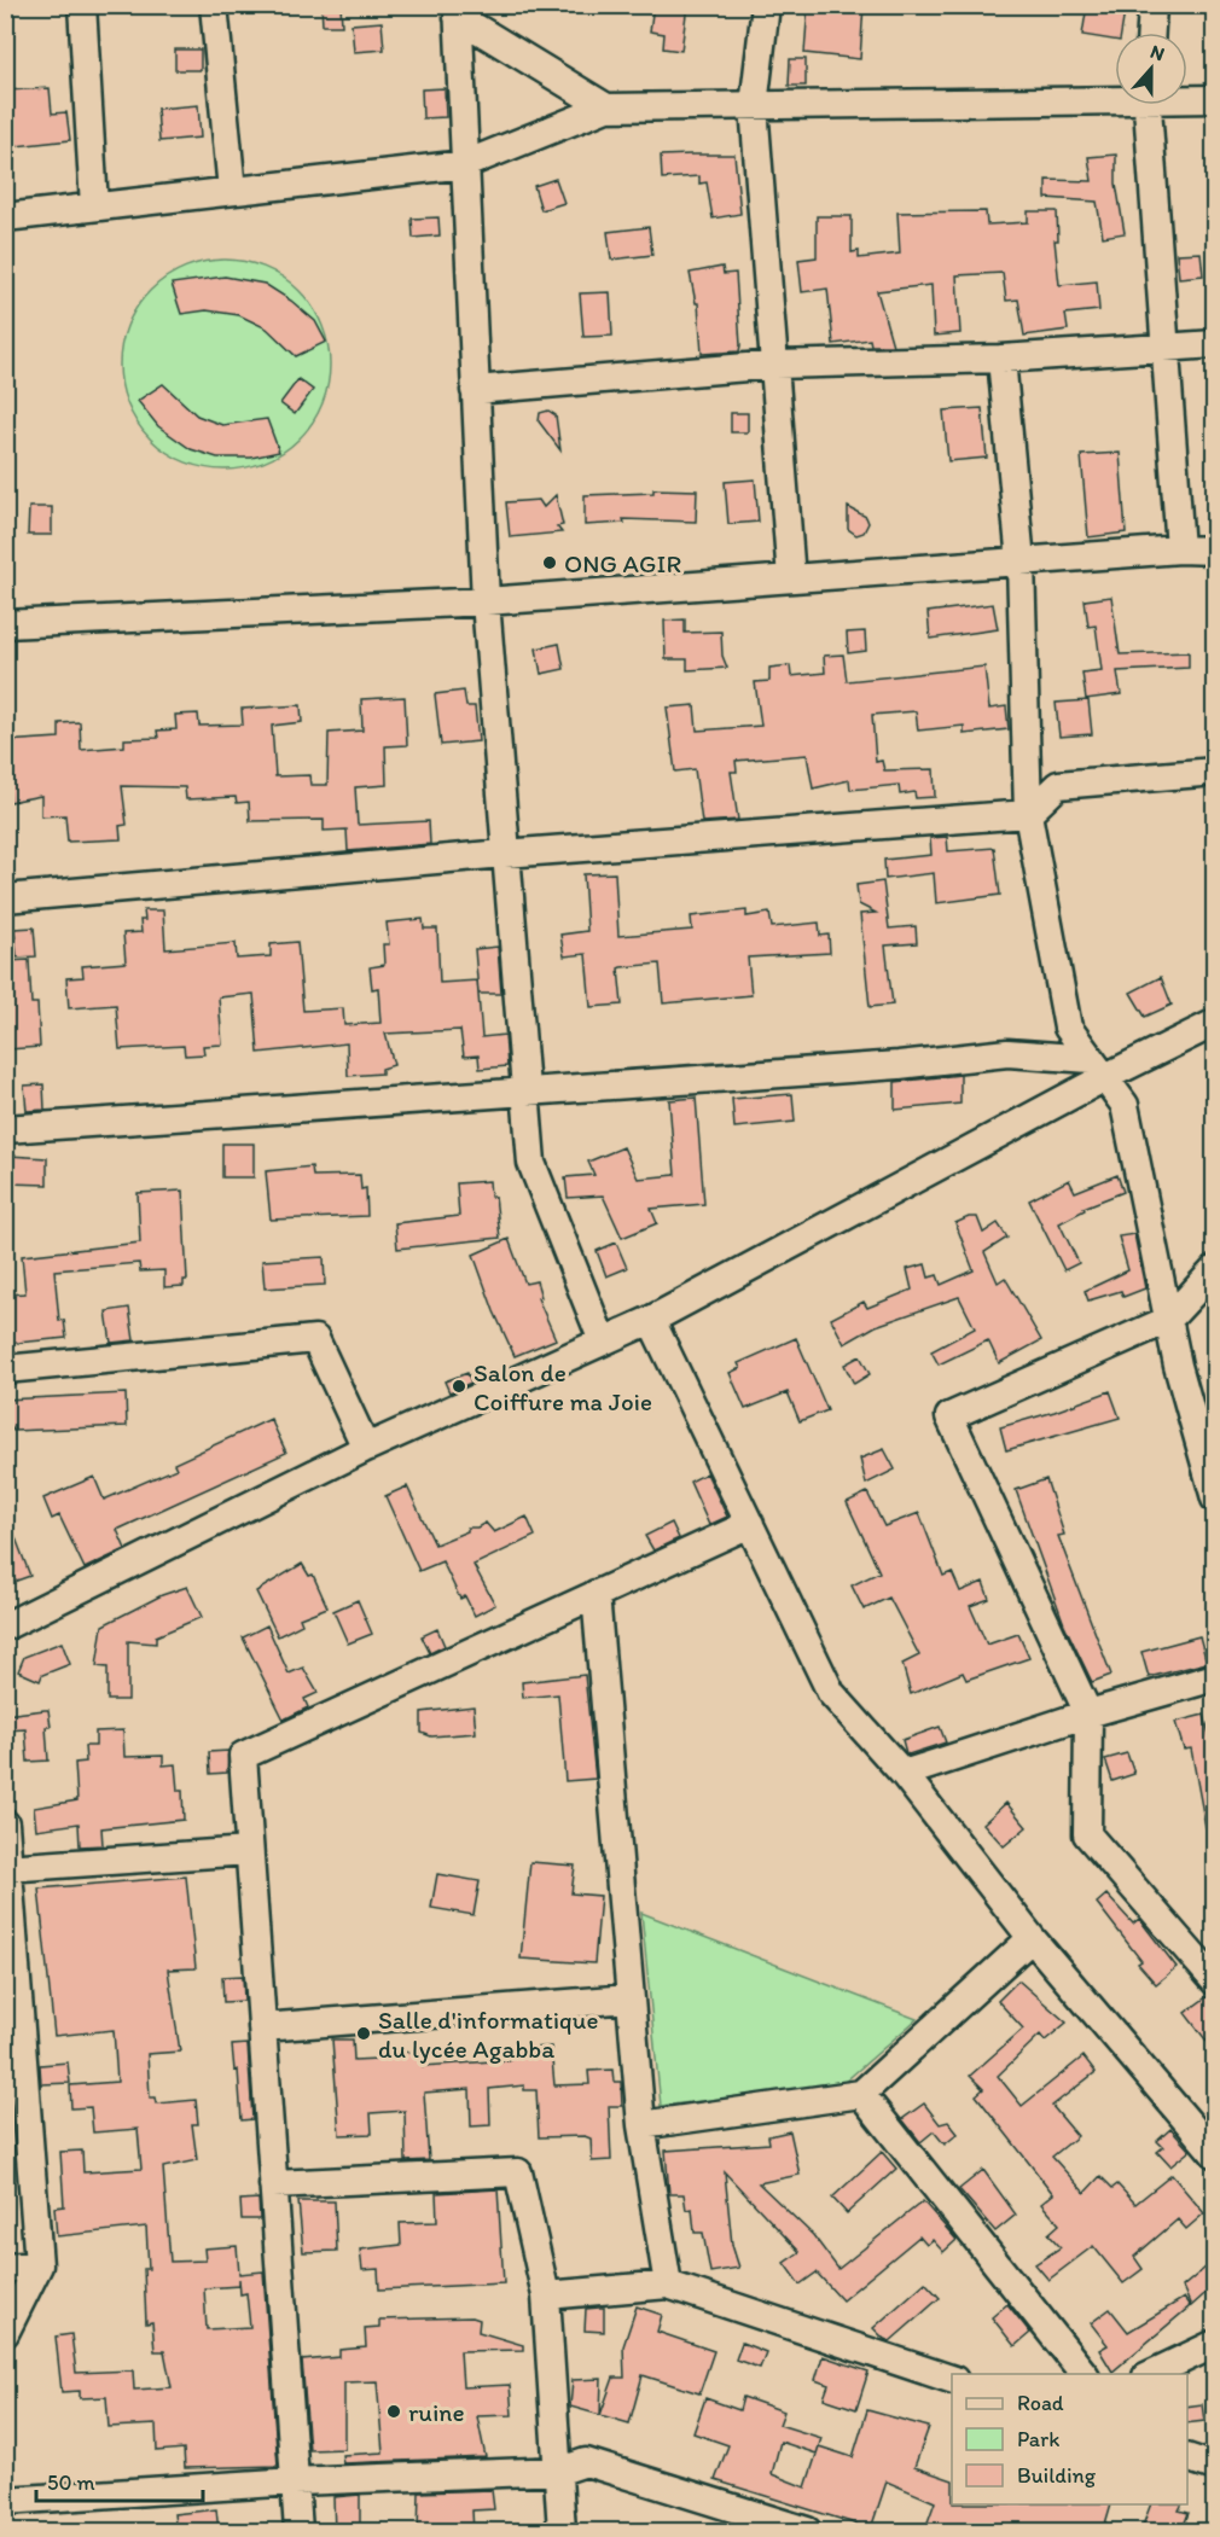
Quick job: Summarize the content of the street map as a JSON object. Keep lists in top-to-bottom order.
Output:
{
  "places": [
    "ONG AGIR",
    "Salon de Coiffure ma Joie",
    "Salle d'informatique du lycée Agabba",
    "ruine"
  ],
  "legend": ["Road", "Park", "Building"],
  "scale_bar": "50 m",
  "north": "top"
}
